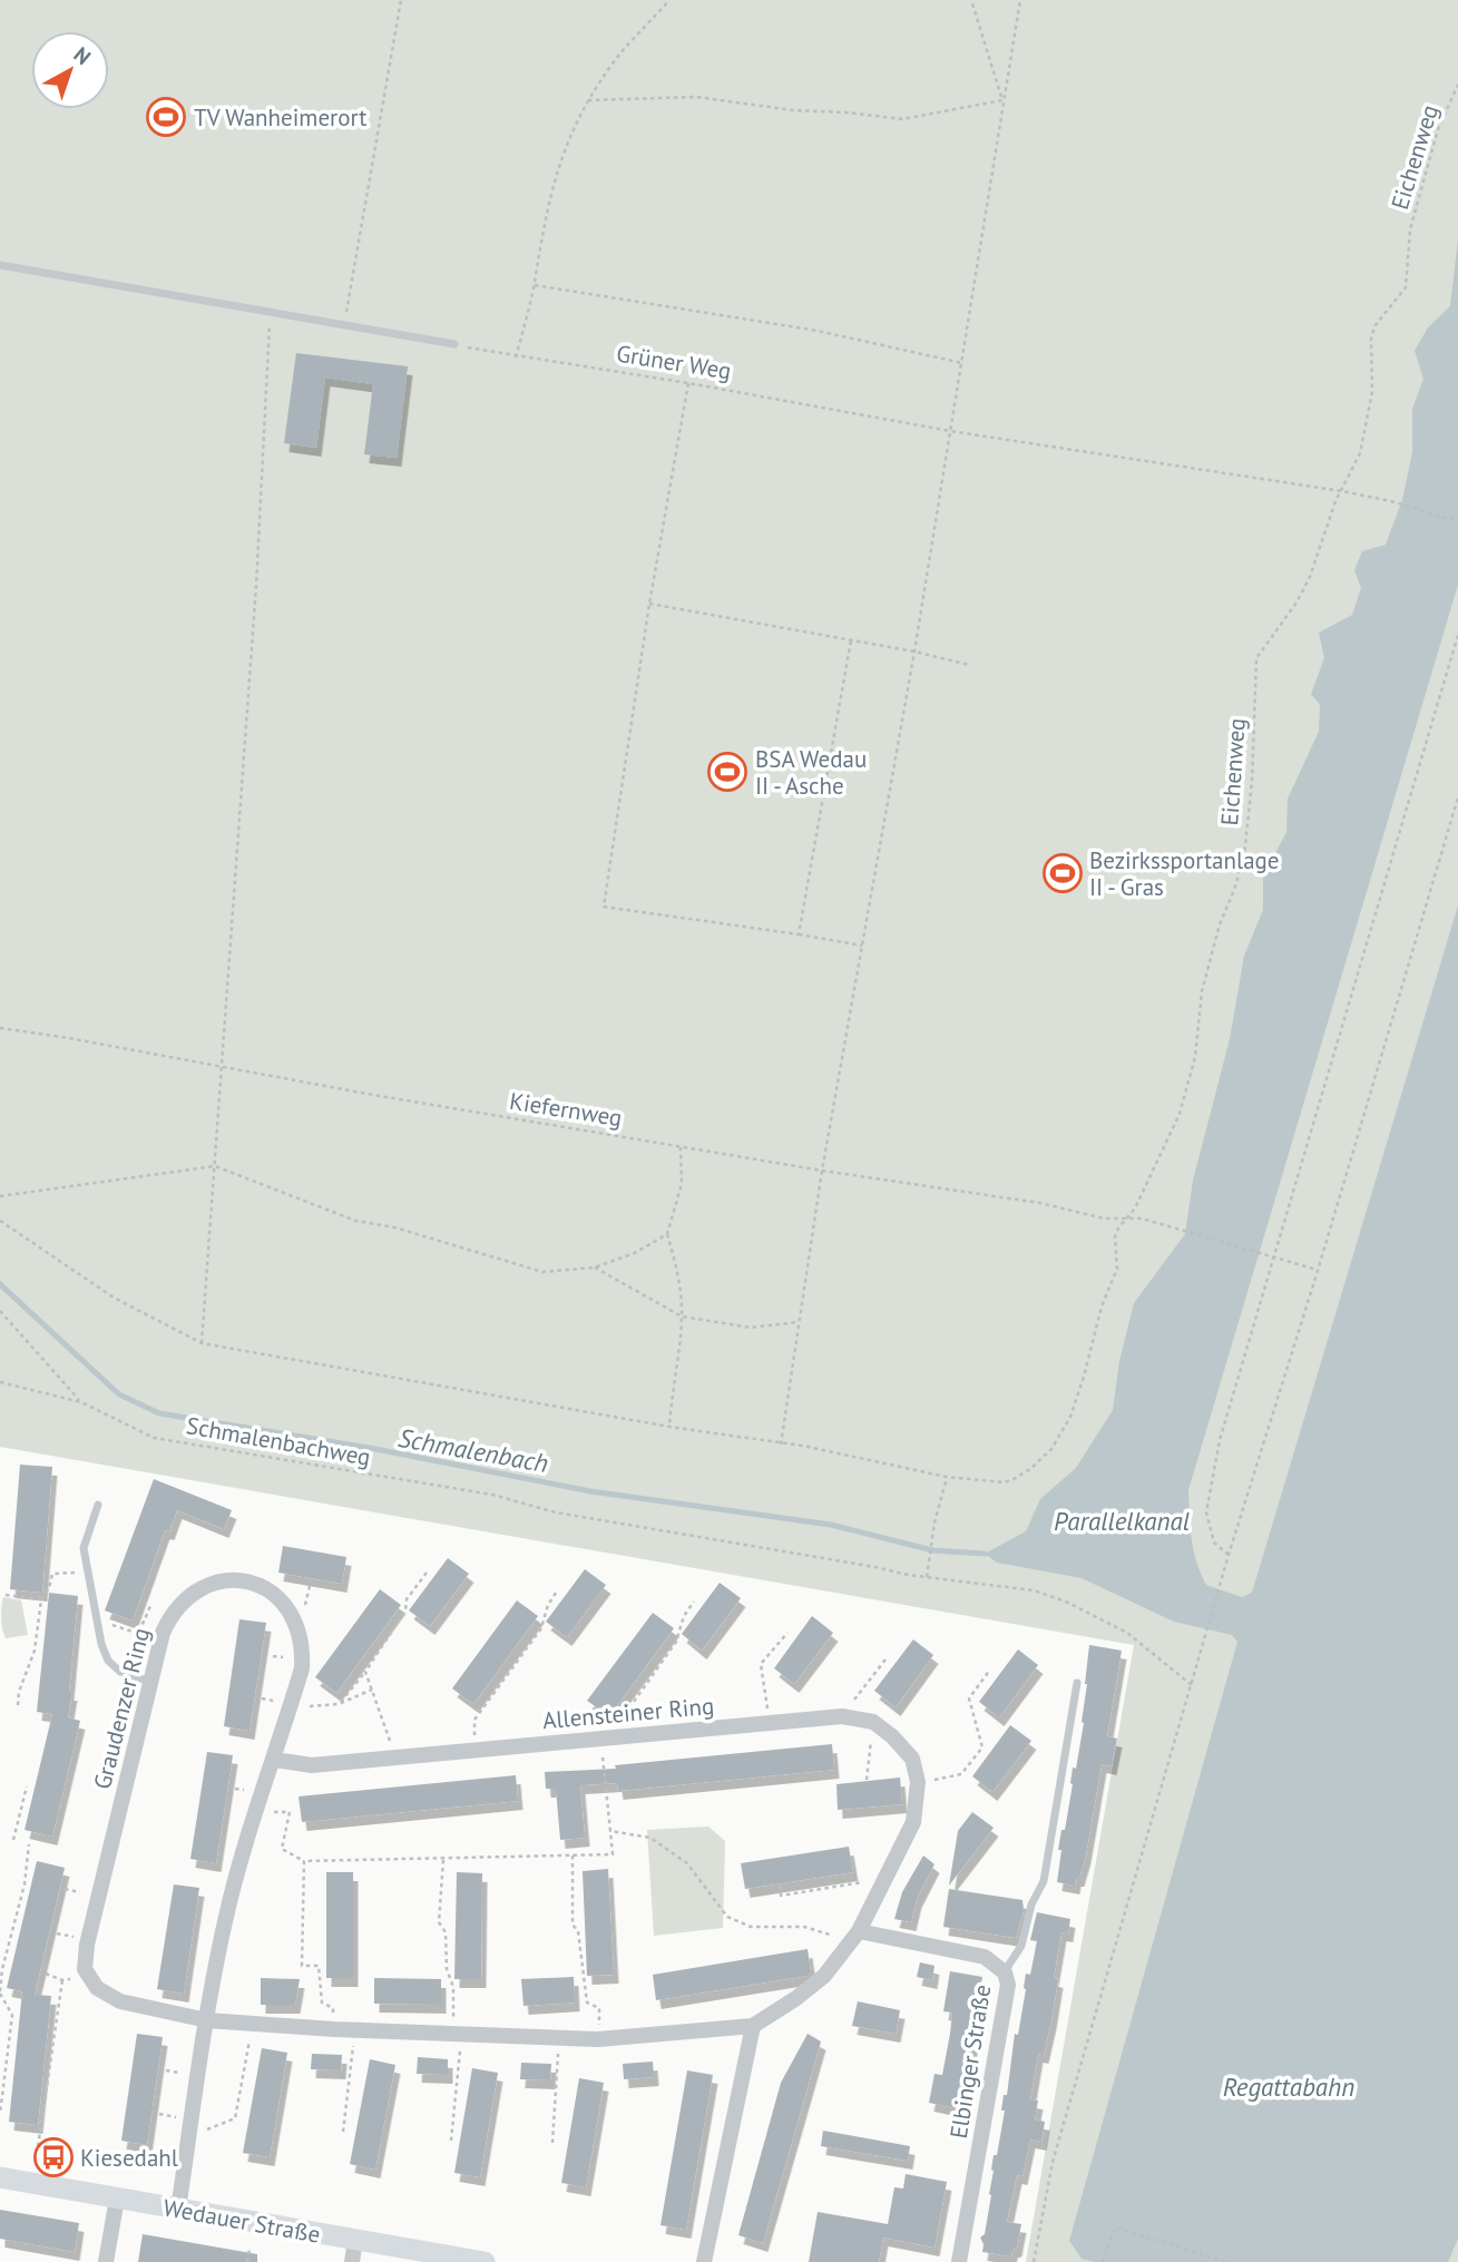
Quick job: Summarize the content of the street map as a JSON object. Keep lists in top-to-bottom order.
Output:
{
  "streets": {
    "main road": ["Wedauer Straße"],
    "street": ["Graudenzer Ring", "Allensteiner Ring", "Elbinger Straße"],
    "path": [
      "Eichenweg",
      "Grüner Weg",
      "Kiefernweg",
      "Schmalenbachweg"
    ]
  },
  "crossings": [
    ["Eichenweg", "Grüner Weg"],
    ["Eichenweg", "Kiefernweg"],
    ["Graudenzer Ring", "Allensteiner Ring"]
  ],
  "water": ["Schmalenbach", "Parallelkanal", "Regattabahn"],
  "places": {
    "sports": ["TV Wanheimerort", "BSA Wedau II - Asche", "Bezirkssportanlage II - Gras"],
    "bus stop": ["Kiesedahl"]
  },
  "north": "top right"
}
